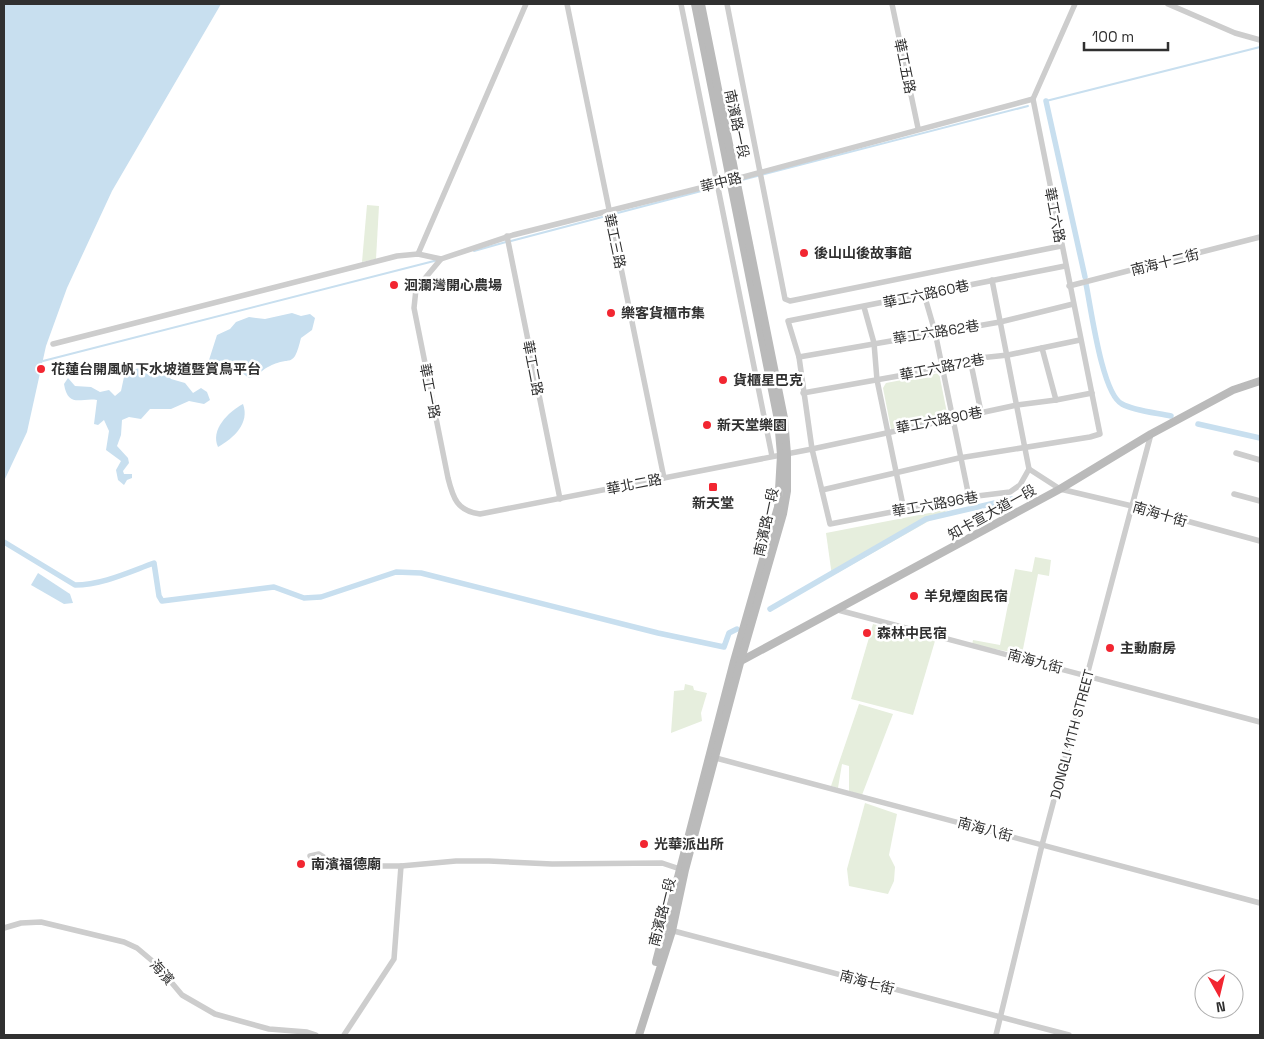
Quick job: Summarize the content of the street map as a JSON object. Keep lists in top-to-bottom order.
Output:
{
  "streets": {
    "main road": ["南濱路一段", "知卡宣大道一段"],
    "street": [
      "華工五路",
      "華中路",
      "華工六路",
      "華工三路",
      "南海十二街",
      "華工六路60巷",
      "華工六路62巷",
      "華工六路72巷",
      "華工二路",
      "華工一路",
      "華工六路90巷",
      "華北二路",
      "華工六路96巷",
      "南海十街",
      "南海九街",
      "DONGLI 11TH STREET",
      "南海八街",
      "海濱",
      "南海七街"
    ]
  },
  "crossings": [
    ["華工五路", "華中路"],
    ["南濱路一段", "華中路"],
    ["南濱路一段", "華工六路90巷"],
    ["南濱路一段", "華北二路"],
    ["南濱路一段", "知卡宣大道一段"],
    ["南濱路一段", "南海八街"],
    ["南濱路一段", "南海七街"],
    ["華中路", "華工六路"],
    ["華中路", "華工三路"],
    ["華中路", "華工二路"],
    ["華中路", "華工一路"],
    ["華工六路", "南海十二街"],
    ["華工六路", "華工六路60巷"],
    ["華工六路", "華工六路62巷"],
    ["華工六路", "華工六路72巷"],
    ["華工六路", "華工六路90巷"],
    ["華工三路", "華北二路"],
    ["華工六路60巷", "華工六路62巷"],
    ["華工二路", "華北二路"],
    ["華工一路", "華北二路"],
    ["華工六路90巷", "華北二路"],
    ["華工六路96巷", "南海十街"],
    ["知卡宣大道一段", "南海十街"],
    ["知卡宣大道一段", "南海九街"],
    ["知卡宣大道一段", "DONGLI 11TH STREET"],
    ["南海十街", "DONGLI 11TH STREET"],
    ["南海九街", "DONGLI 11TH STREET"],
    ["DONGLI 11TH STREET", "南海八街"],
    ["DONGLI 11TH STREET", "南海七街"]
  ],
  "places": {
    "other": [
      "後山山後故事館",
      "洄瀾灣開心農場",
      "樂客貨櫃市集",
      "花蓮台開風帆下水坡道暨賞鳥平台",
      "貨櫃星巴克",
      "新天堂樂園",
      "羊兒煙囪民宿",
      "森林中民宿",
      "主動廚房",
      "光華派出所",
      "南濱福德廟"
    ],
    "transit": ["新天堂"]
  },
  "scale_bar": "100 m",
  "north": "bottom"
}
